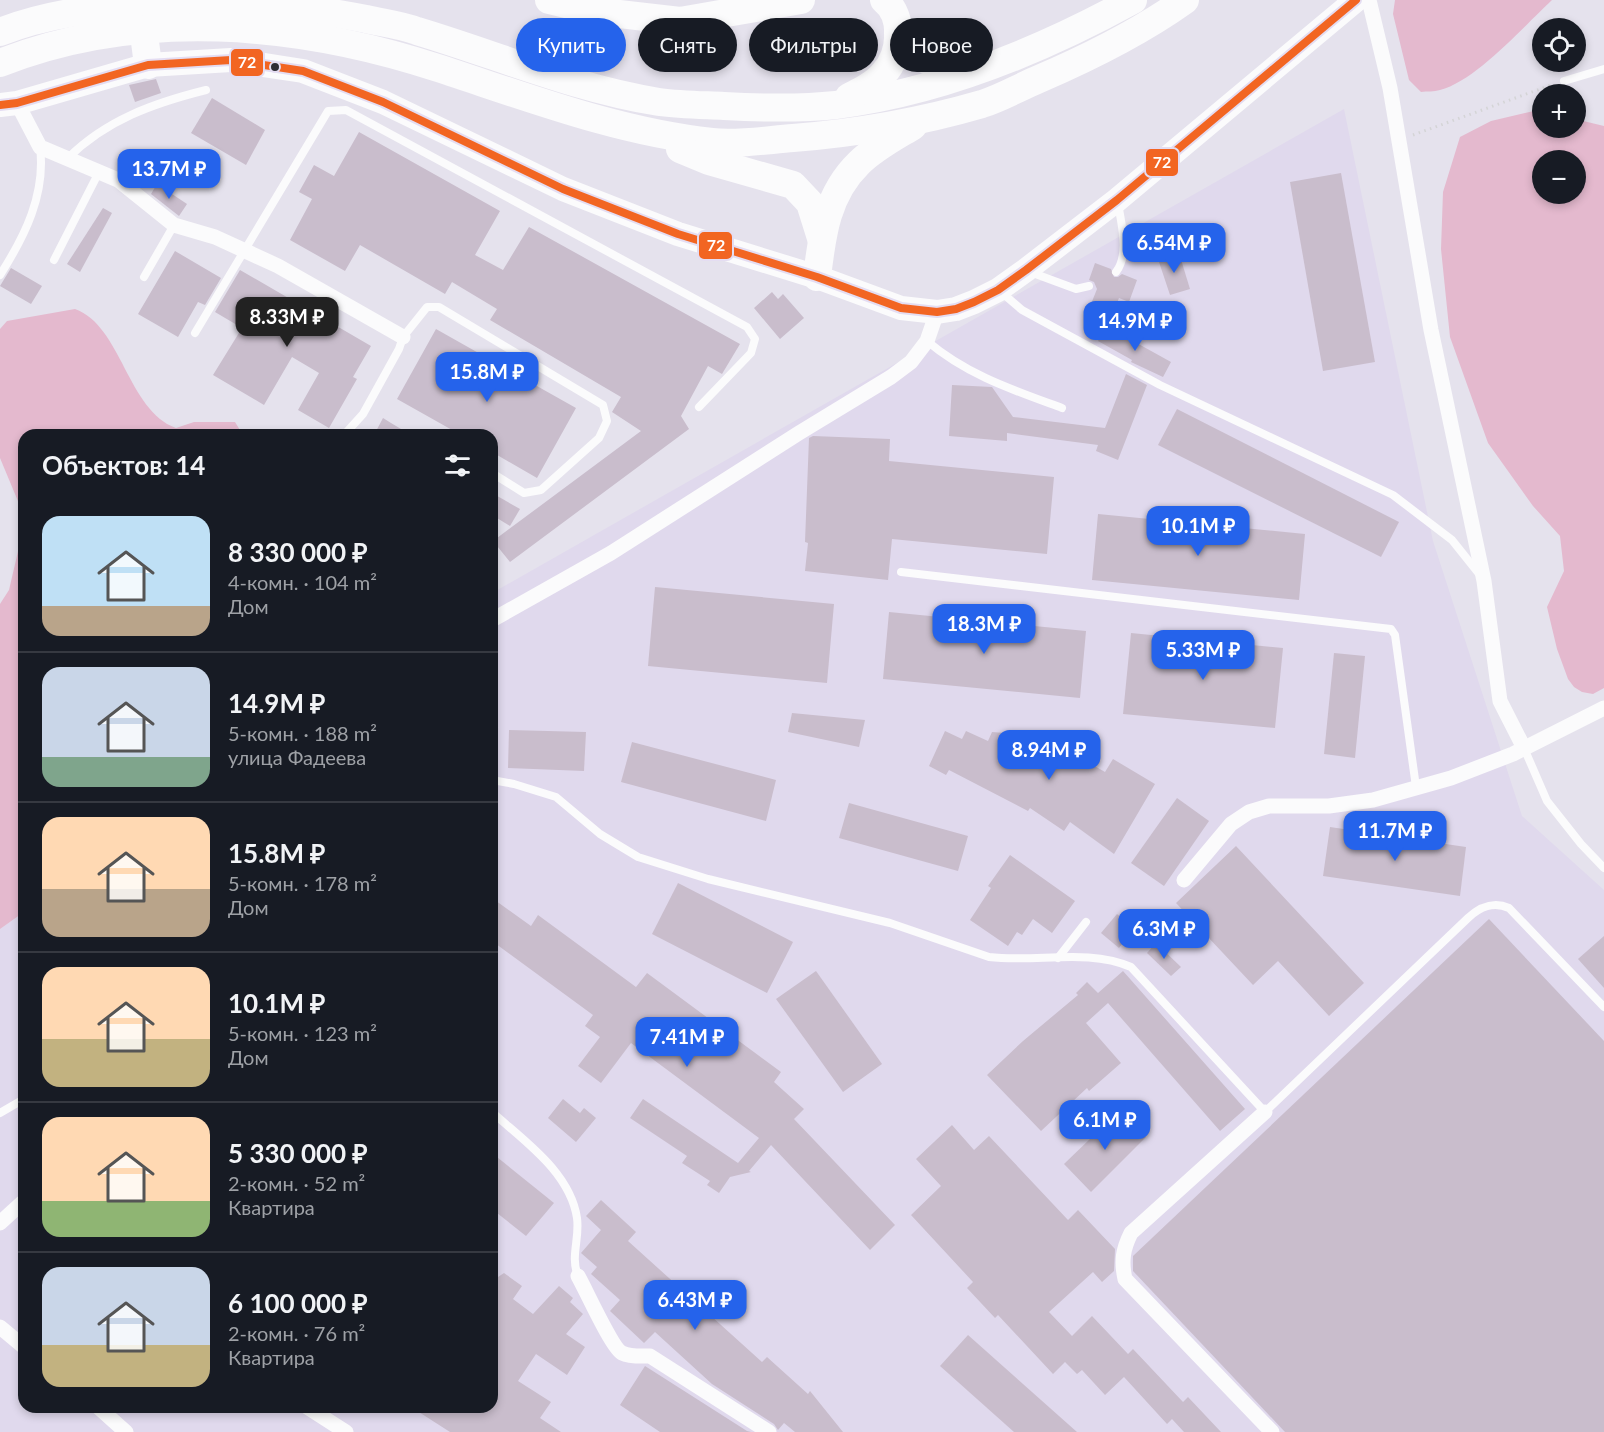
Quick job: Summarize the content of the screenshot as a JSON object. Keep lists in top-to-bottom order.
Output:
{
  "lines": ["transit line 72"],
  "page": {
    "map_buttons": ["+", "−"],
    "chip": [
      "Купить",
      "Снять",
      "Фильтры",
      "Новое"
    ],
    "price": [
      "13.7M ₽",
      "6.54M ₽",
      "8.33M ₽",
      "14.9M ₽",
      "15.8M ₽",
      "10.1M ₽",
      "18.3M ₽",
      "5.33M ₽",
      "8.94M ₽",
      "11.7M ₽",
      "6.3M ₽",
      "7.41M ₽",
      "6.1M ₽",
      "6.43M ₽"
    ],
    "heading": "Объектов: 14",
    "list": [
      {
        "name": "8 330 000 ₽",
        "note": "4-комн. · 104 m² · Дом"
      },
      {
        "name": "14.9M ₽",
        "note": "5-комн. · 188 m² · улица Фадеева"
      },
      {
        "name": "15.8M ₽",
        "note": "5-комн. · 178 m² · Дом"
      },
      {
        "name": "10.1M ₽",
        "note": "5-комн. · 123 m² · Дом"
      },
      {
        "name": "5 330 000 ₽",
        "note": "2-комн. · 52 m² · Квартира"
      },
      {
        "name": "6 100 000 ₽",
        "note": "2-комн. · 76 m² · Квартира"
      }
    ]
  }
}
